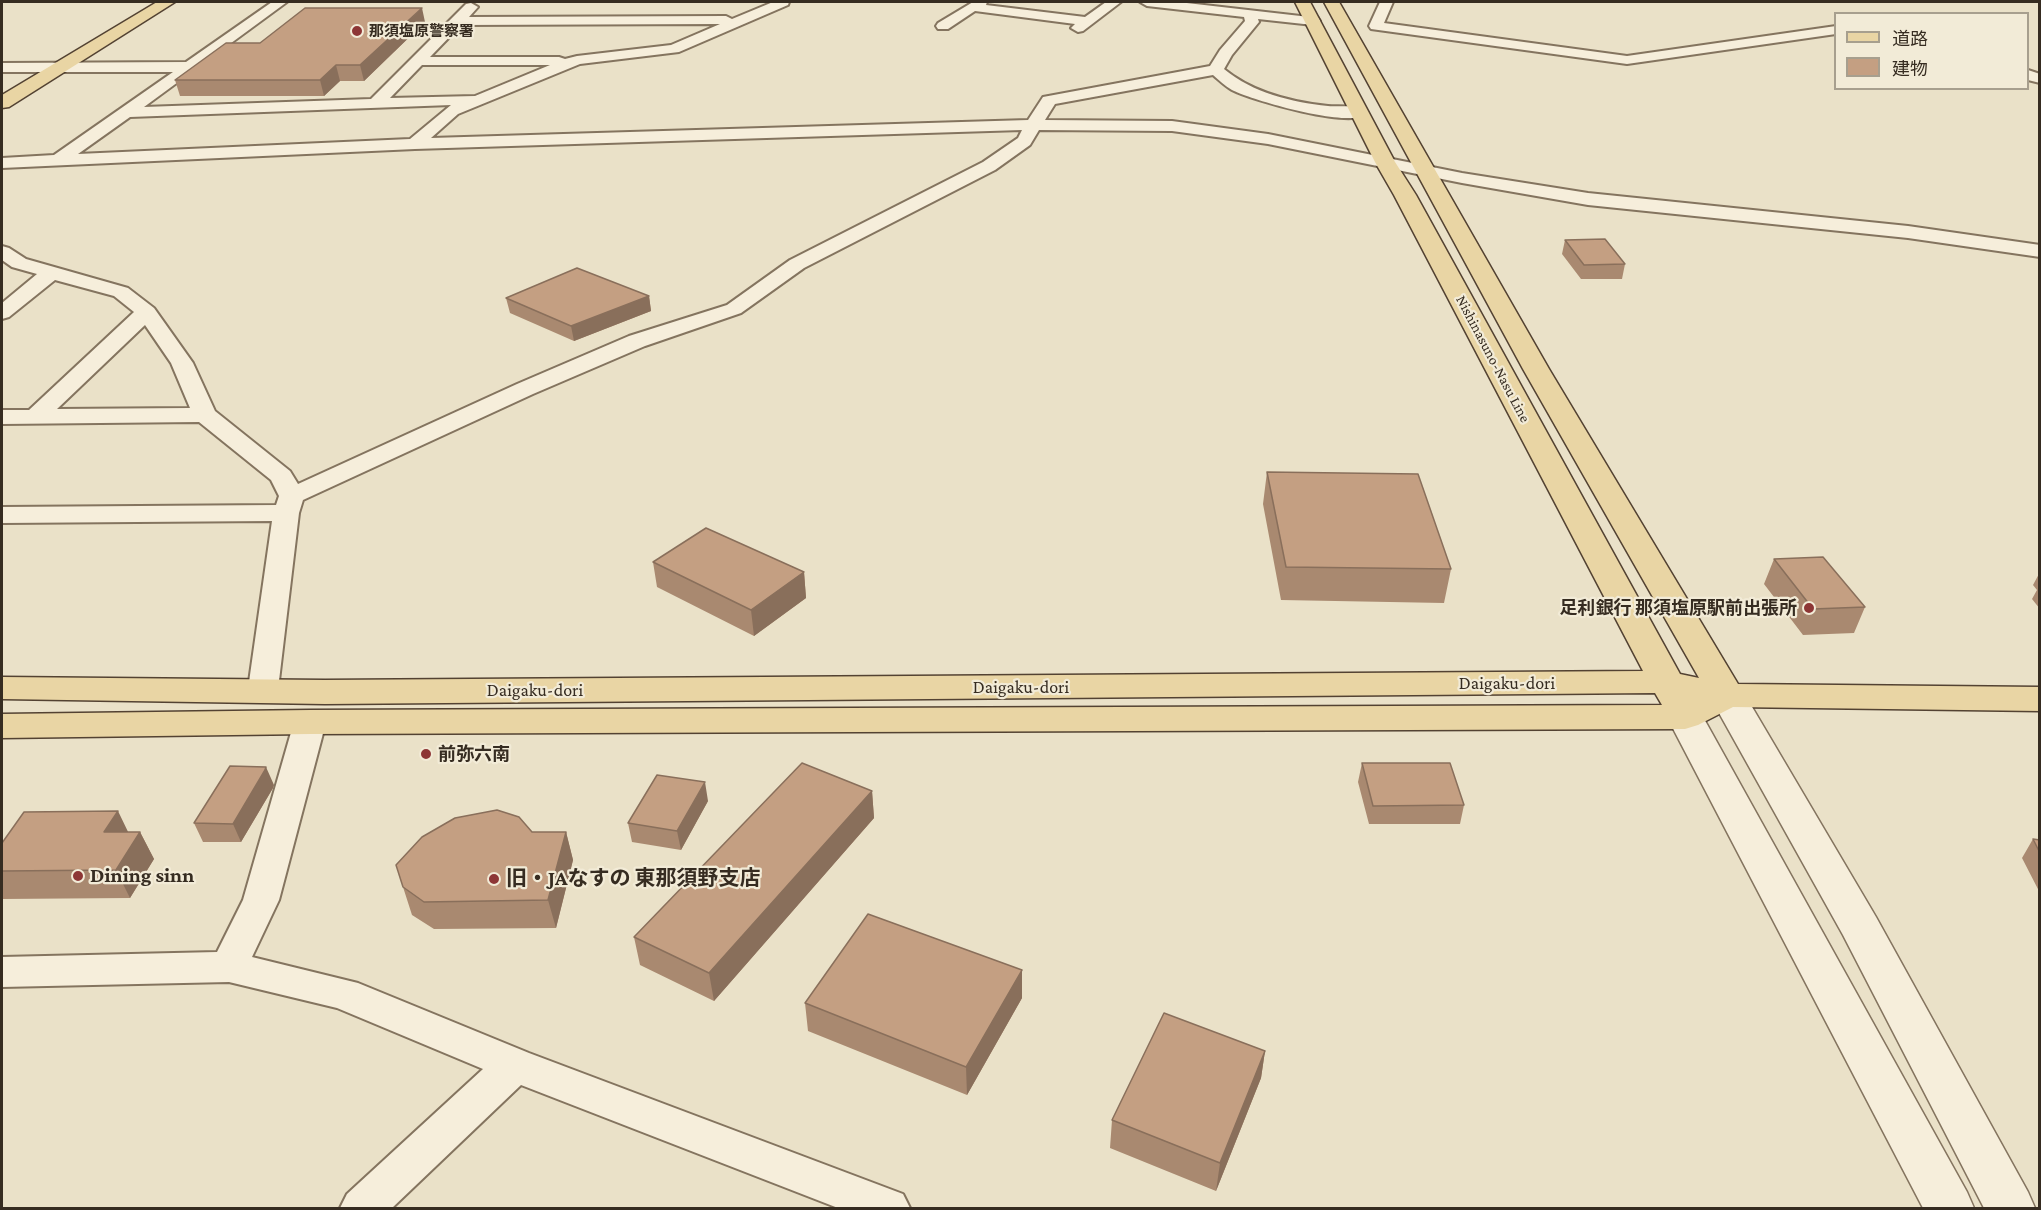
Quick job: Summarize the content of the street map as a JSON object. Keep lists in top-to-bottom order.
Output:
{
  "streets": {
    "main road": ["Nishinasuno-Nasu Line", "Daigaku-dori"]
  },
  "crossings": [
    ["Nishinasuno-Nasu Line", "Daigaku-dori"]
  ],
  "places": [
    "那須塩原警察署",
    "足利銀行 那須塩原駅前出張所",
    "前弥六南",
    "Dining sinn",
    "旧・JAなすの 東那須野支店"
  ],
  "legend": ["道路", "建物"]
}
